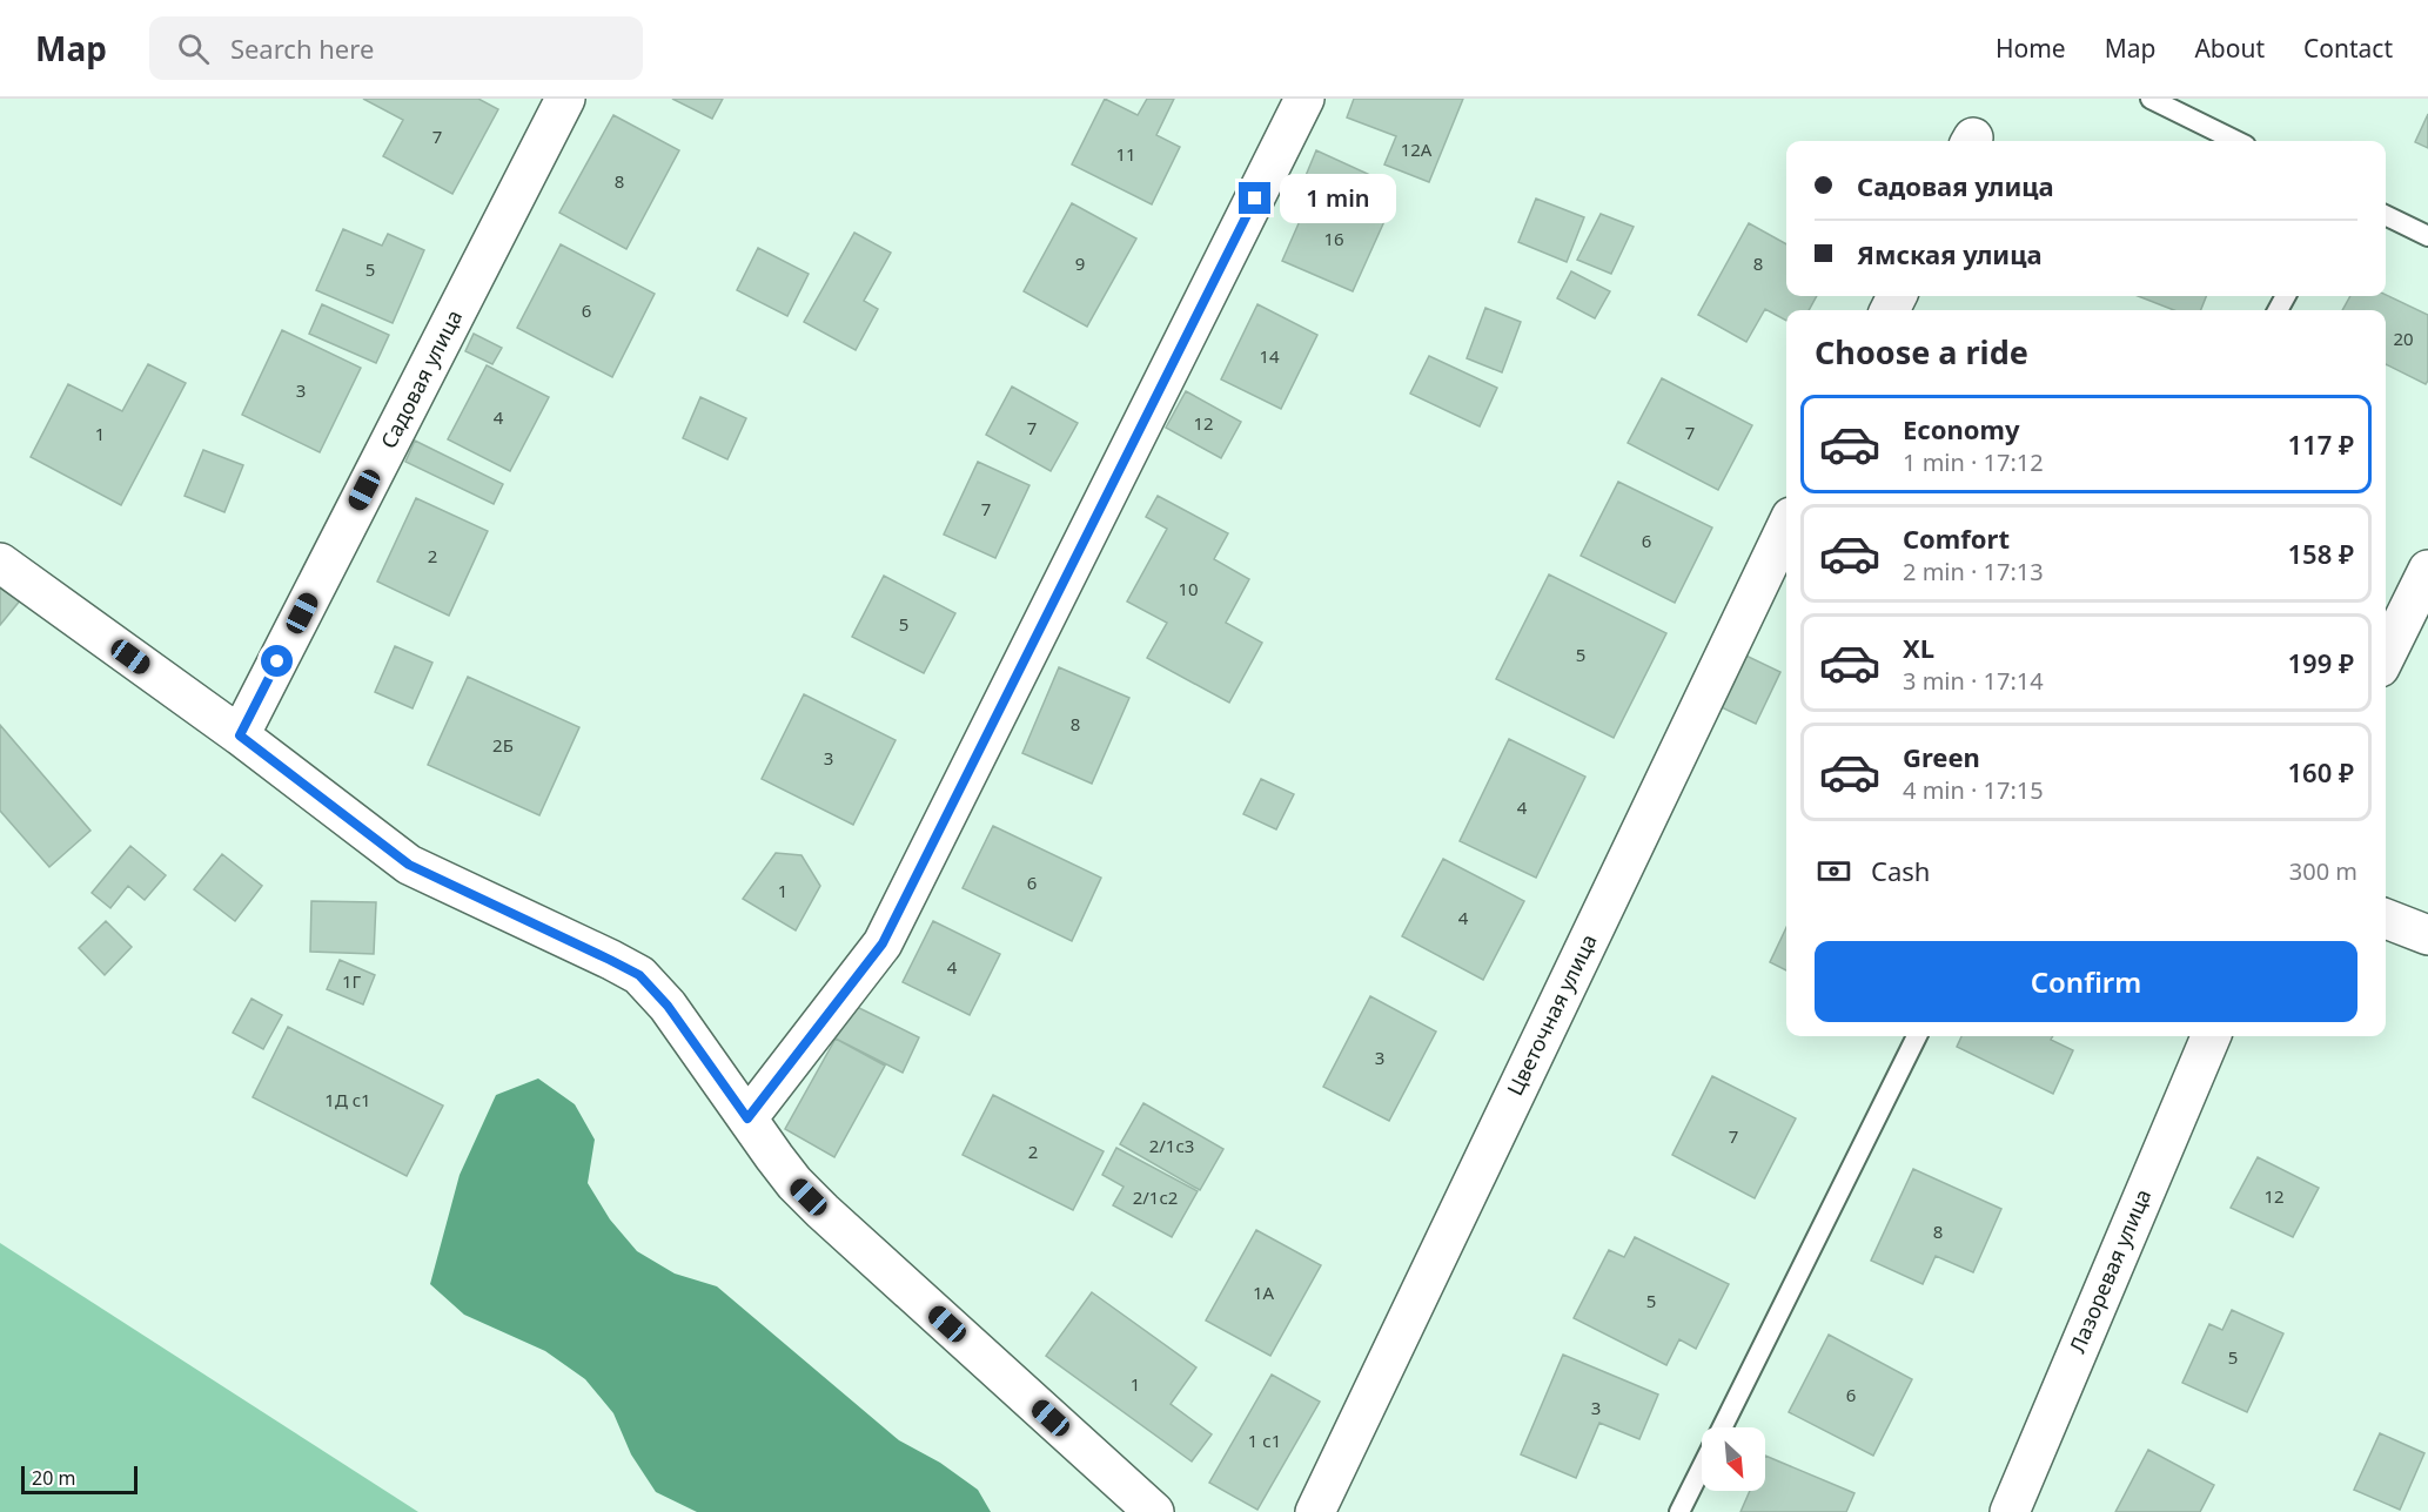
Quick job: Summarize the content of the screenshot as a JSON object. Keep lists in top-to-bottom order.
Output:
{
  "streets": {
    "street": ["Садовая улица", "Цветочная улица", "Лазоревая улица"]
  },
  "house_numbers": [
    "7",
    "12А",
    "11",
    "8",
    "16",
    "9",
    "8",
    "5",
    "6",
    "20",
    "14",
    "3",
    "4",
    "12",
    "7",
    "7",
    "1",
    "7",
    "6",
    "2",
    "10",
    "5",
    "5",
    "8",
    "2Б",
    "3",
    "4",
    "6",
    "1",
    "4",
    "4",
    "1Г",
    "3",
    "1Д с1",
    "7",
    "2/1с3",
    "2",
    "12",
    "2/1с2",
    "8",
    "1А",
    "5",
    "5",
    "1",
    "6",
    "3",
    "1 с1"
  ],
  "scale_bar": "20 m",
  "north": "bottom right",
  "page": {
    "header": "Map",
    "search": "Search here",
    "nav": [
      "Home",
      "Map",
      "About",
      "Contact"
    ],
    "banner": ["Садовая улица", "Ямская улица"],
    "bubble": "1 min",
    "heading": "Choose a ride",
    "list": [
      {
        "name": "Economy",
        "note": "1 min · 17:12",
        "value": "117 ₽"
      },
      {
        "name": "Comfort",
        "note": "2 min · 17:13",
        "value": "158 ₽"
      },
      {
        "name": "XL",
        "note": "3 min · 17:14",
        "value": "199 ₽"
      },
      {
        "name": "Green",
        "note": "4 min · 17:15",
        "value": "160 ₽"
      }
    ],
    "pay": ["Cash", "300 m"],
    "buttons": "Confirm",
    "scale": "20 m"
  }
}
